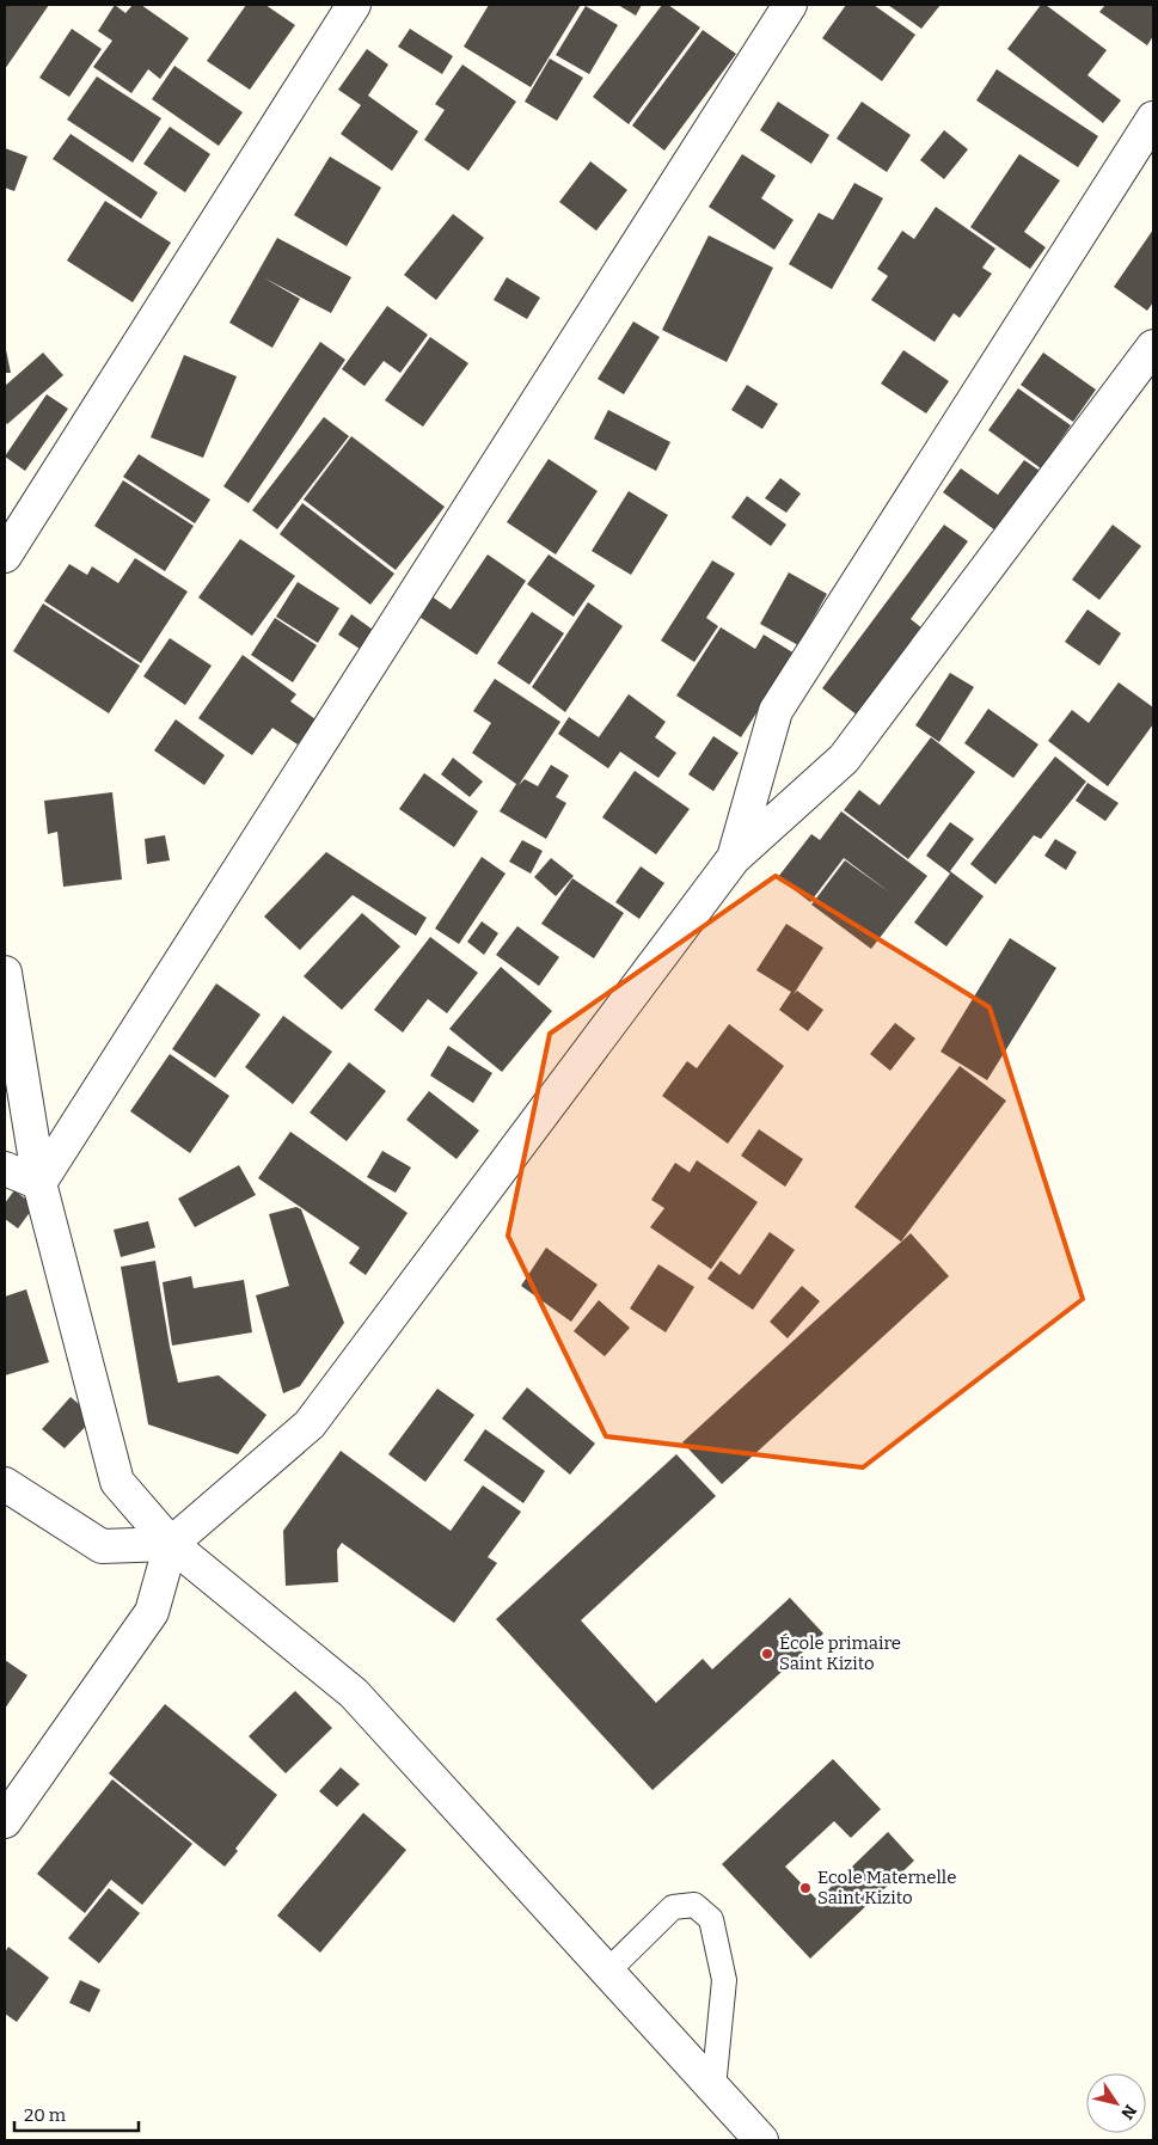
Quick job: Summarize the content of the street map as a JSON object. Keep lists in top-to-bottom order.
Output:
{
  "places": ["École primaire Saint Kizito", "Ecole Maternelle Saint Kizito"],
  "scale_bar": "20 m",
  "north": "bottom right"
}
